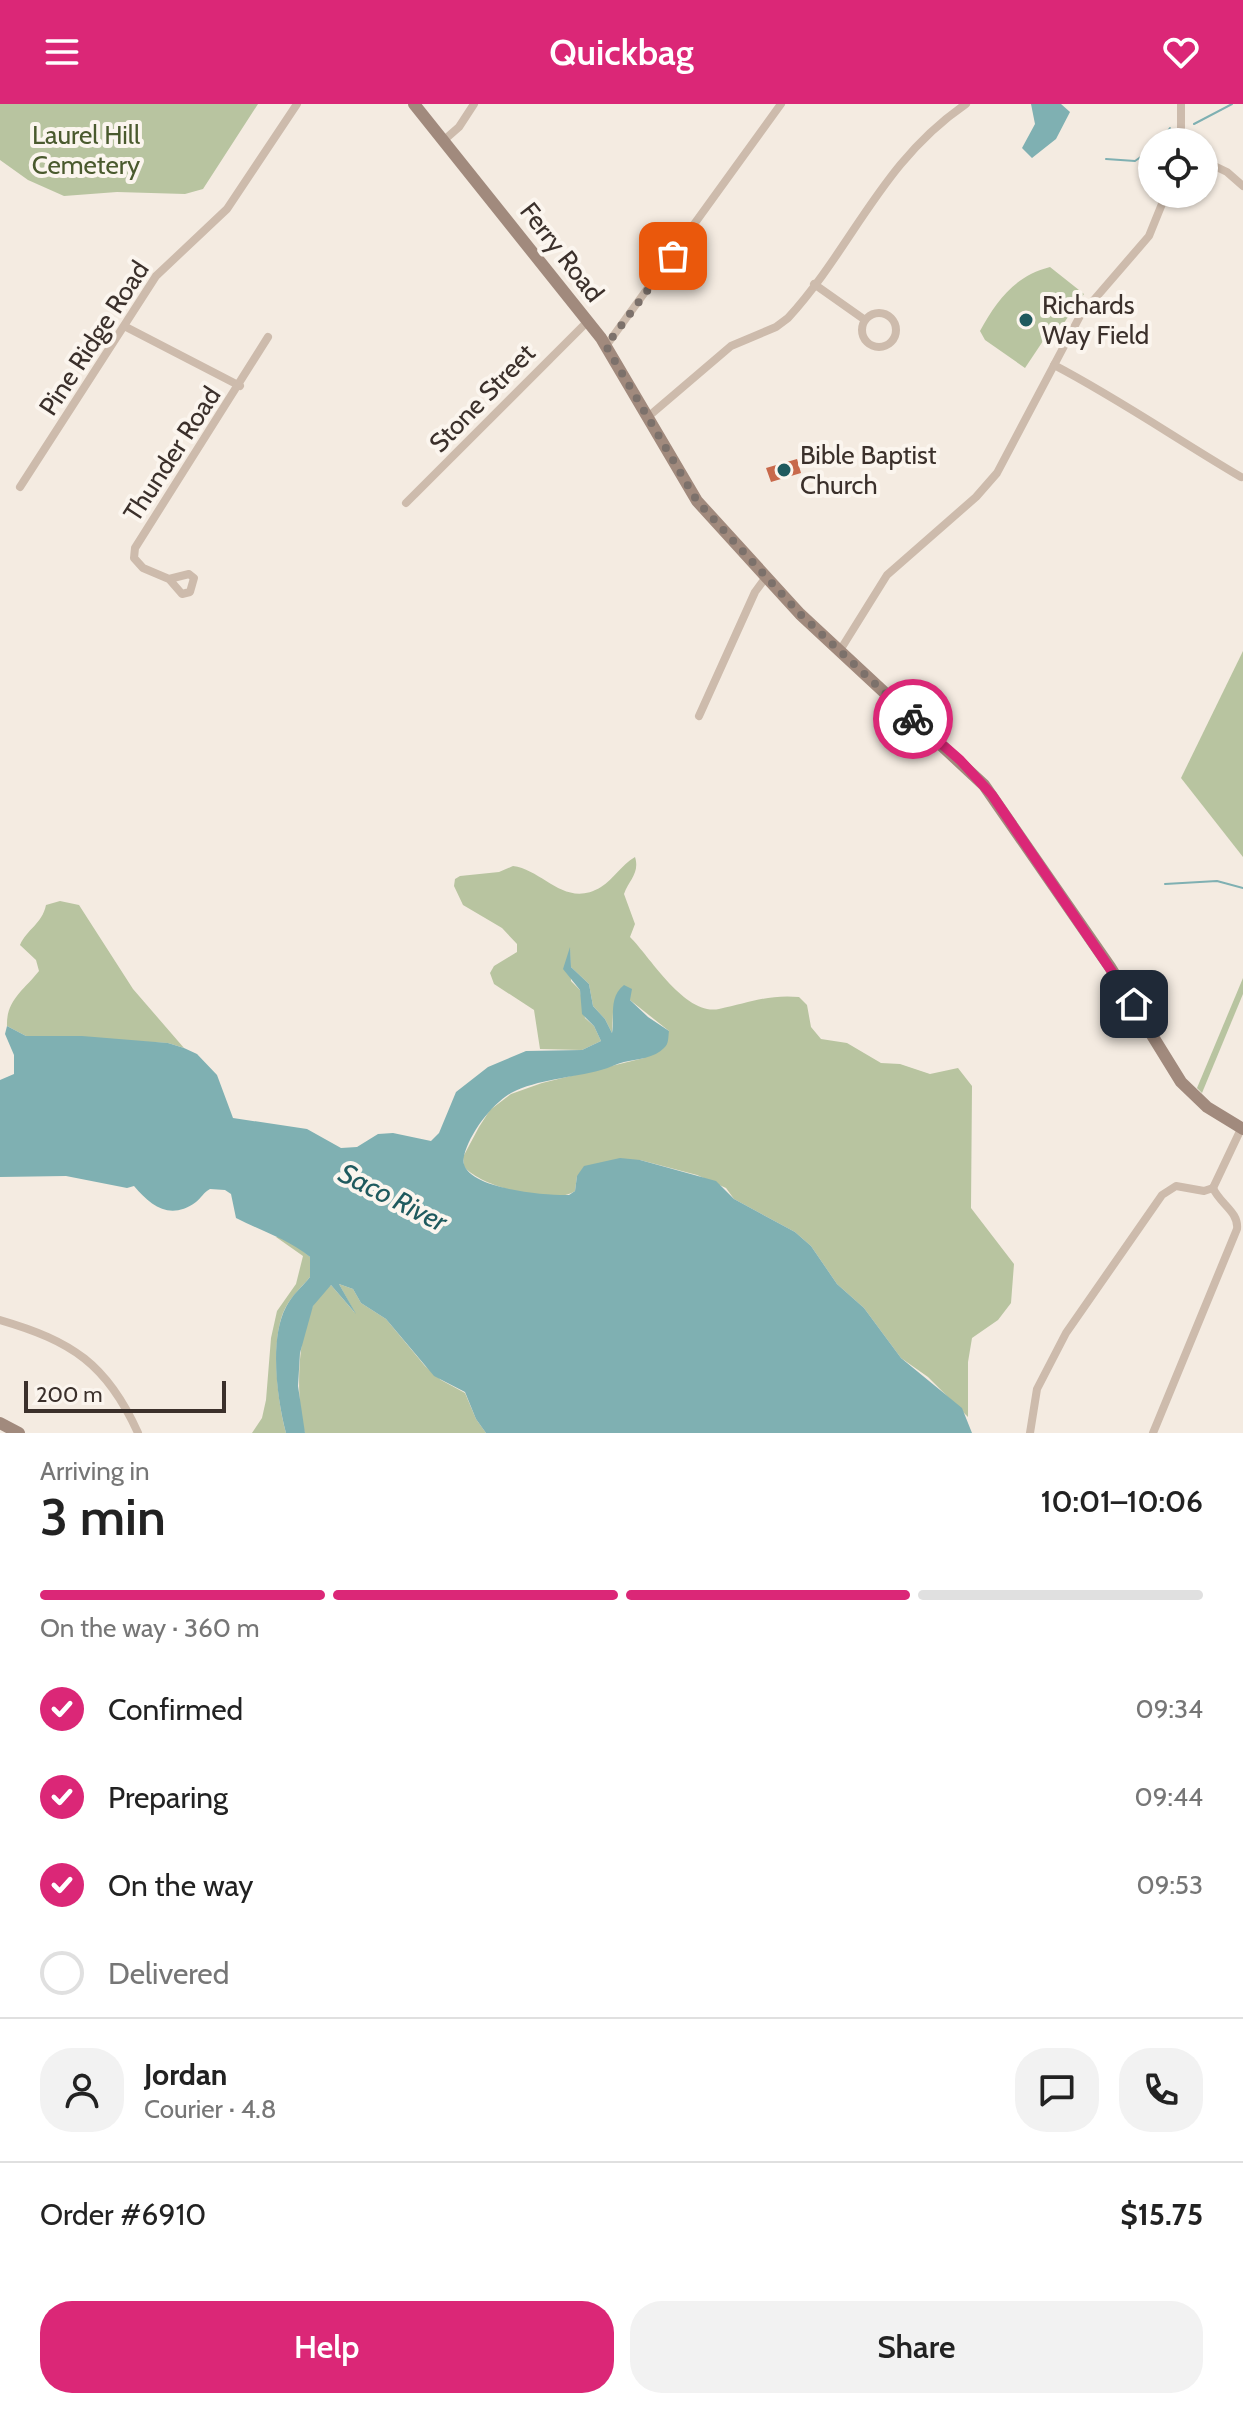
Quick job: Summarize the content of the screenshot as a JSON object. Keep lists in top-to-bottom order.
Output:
{
  "streets": {
    "main road": ["Ferry Road"],
    "street": ["Pine Ridge Road", "Stone Street", "Thunder Road"]
  },
  "crossings": [
    ["Ferry Road", "Stone Street"]
  ],
  "water": ["Saco River"],
  "parks": ["Laurel Hill Cemetery"],
  "places": ["Richards Way Field", "Bible Baptist Church"],
  "scale_bar": "200 m",
  "page": {
    "header": "Quickbag",
    "scale": "200 m",
    "heading": ["3 min", "Arriving in", "10:01–10:06"],
    "panel": [
      "Jordan",
      "Courier · 4.8",
      "Order #6910",
      "$15.75"
    ],
    "bar": "On the way · 360 m",
    "list": [
      ["Confirmed", "09:34"],
      ["Preparing", "09:44"],
      ["On the way", "09:53"],
      "Delivered"
    ],
    "buttons": ["Help", "Share"]
  }
}
